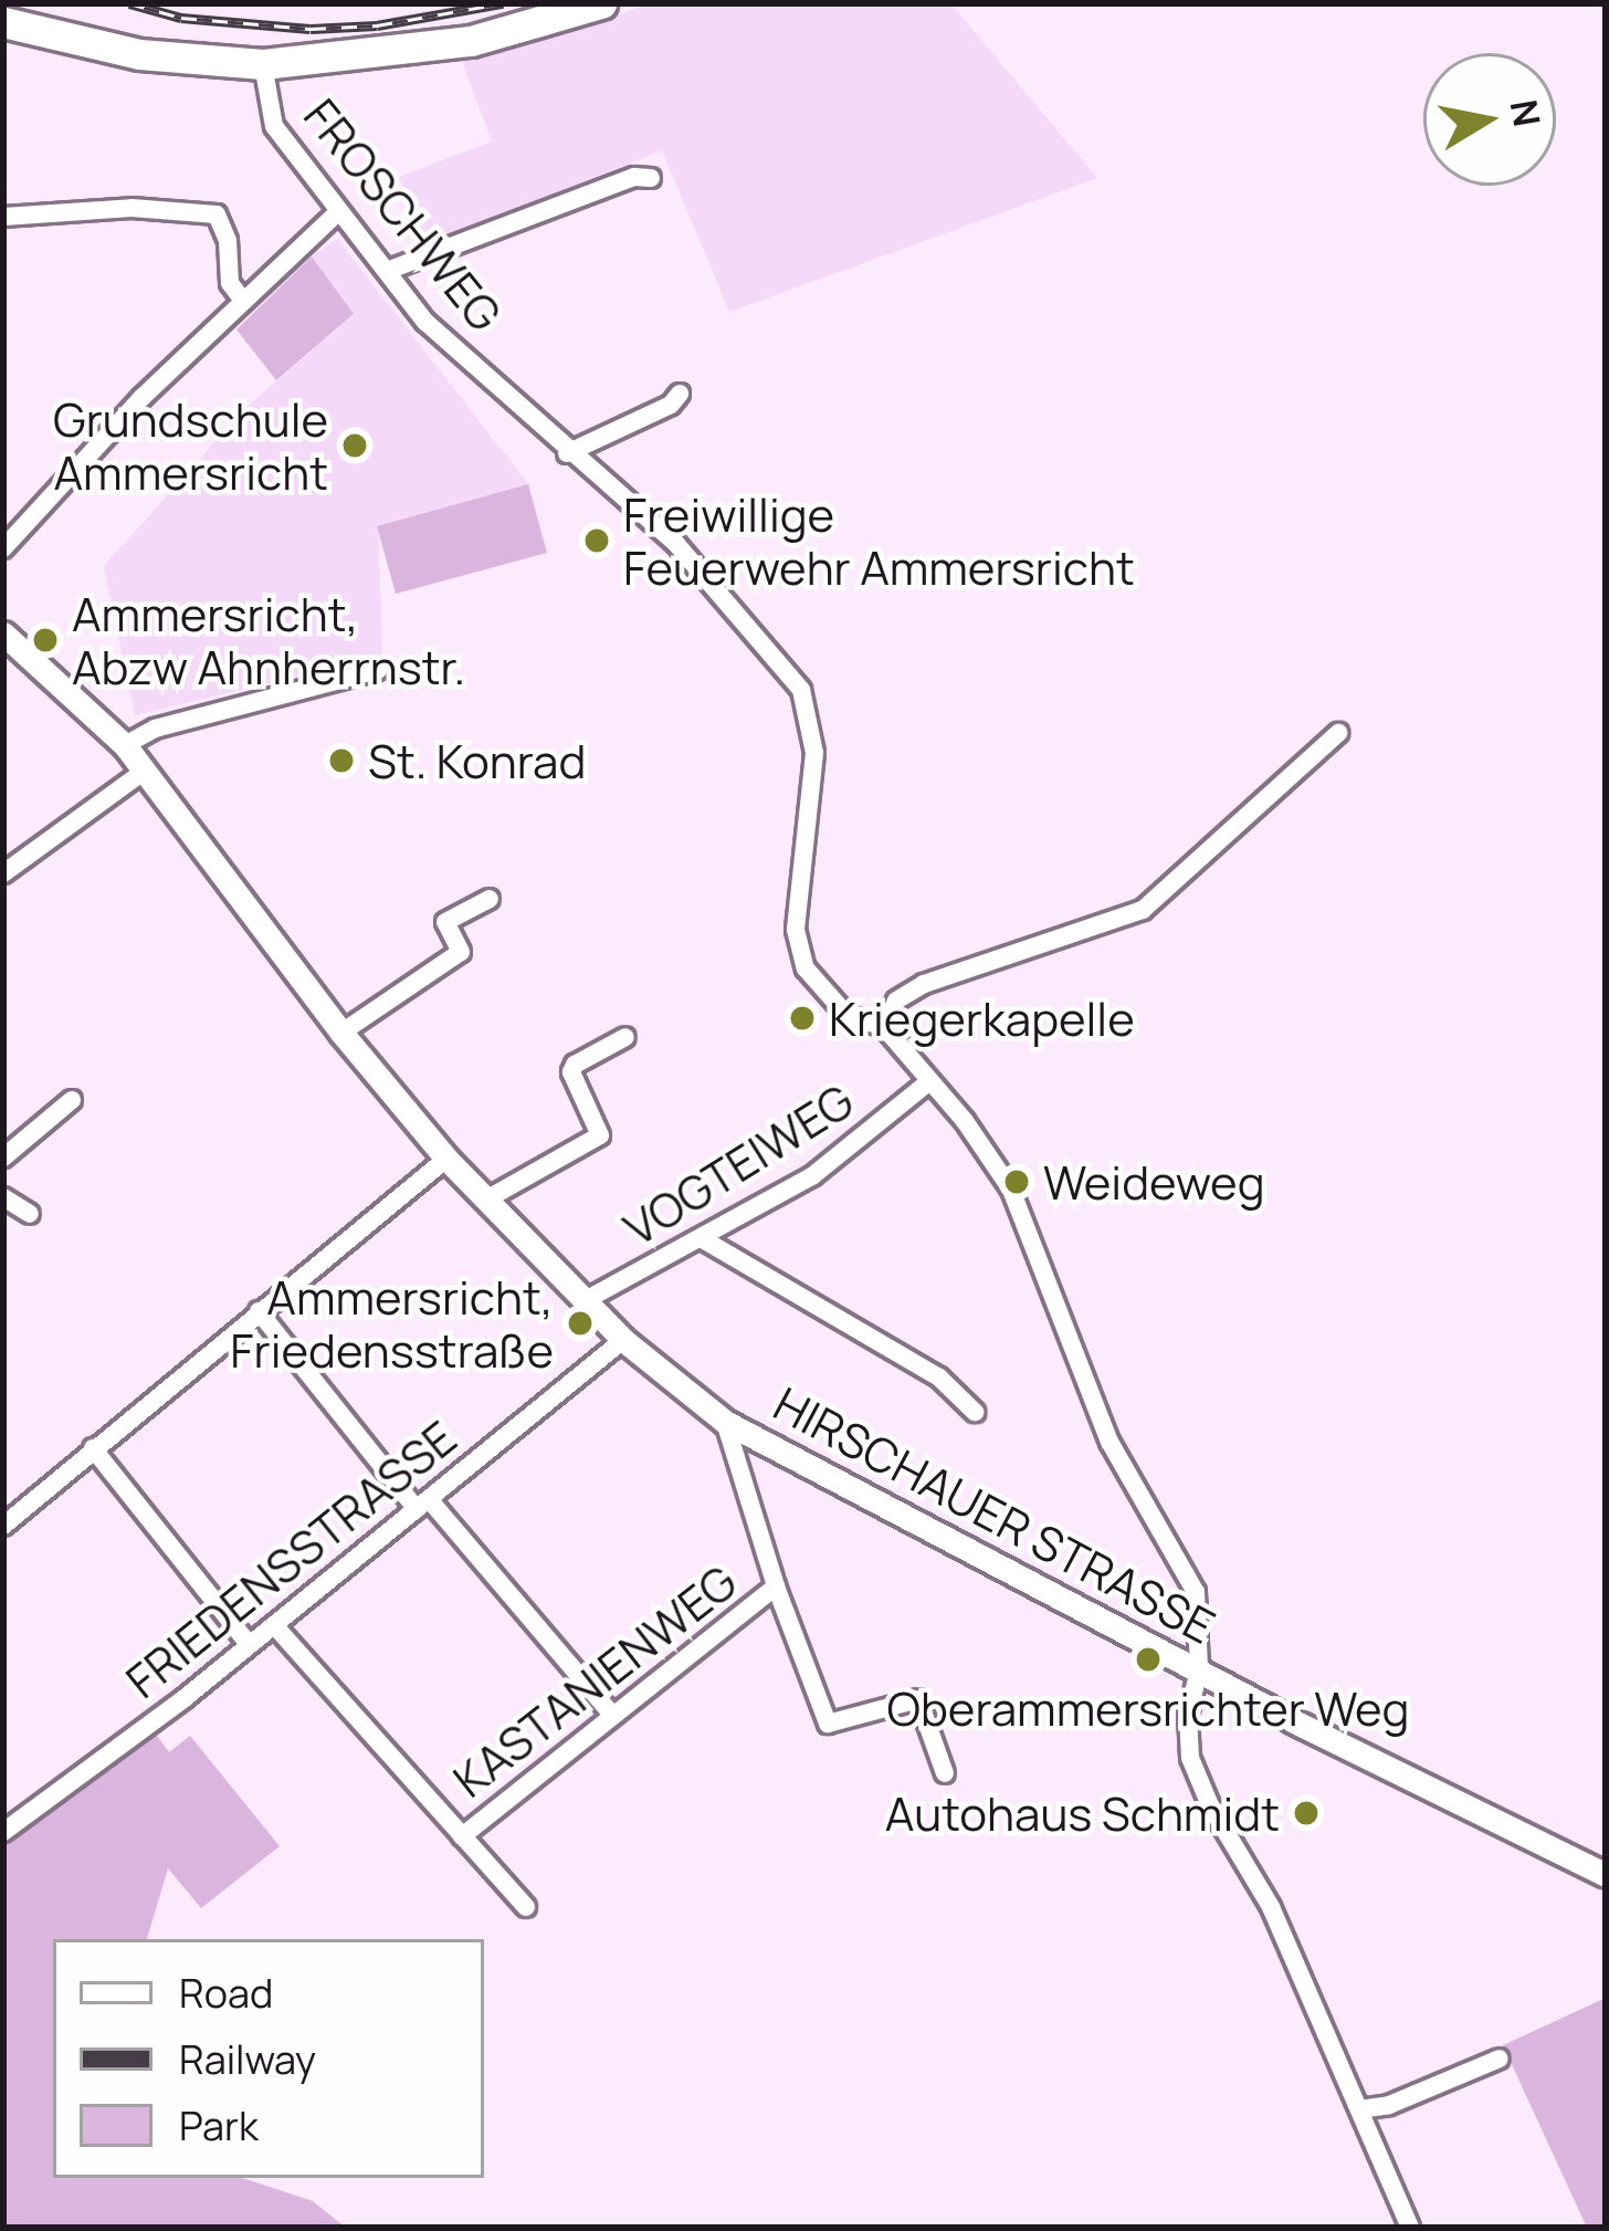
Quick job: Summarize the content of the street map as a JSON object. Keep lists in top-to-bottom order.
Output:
{
  "streets": {
    "street": [
      "FROSCHWEG",
      "VOGTEIWEG",
      "HIRSCHAUER STRASSE",
      "FRIEDENSSTRASSE",
      "KASTANIENWEG"
    ]
  },
  "crossings": [
    ["VOGTEIWEG", "HIRSCHAUER STRASSE"],
    ["HIRSCHAUER STRASSE", "FRIEDENSSTRASSE"]
  ],
  "places": [
    "Grundschule Ammersricht",
    "Freiwillige Feuerwehr Ammersricht",
    "Ammersricht, Abzw Ahnherrnstr.",
    "St. Konrad",
    "Kriegerkapelle",
    "Weideweg",
    "Ammersricht, Friedensstraße",
    "Oberammersrichter Weg",
    "Autohaus Schmidt"
  ],
  "legend": ["Road", "Railway", "Park"],
  "north": "right"
}
